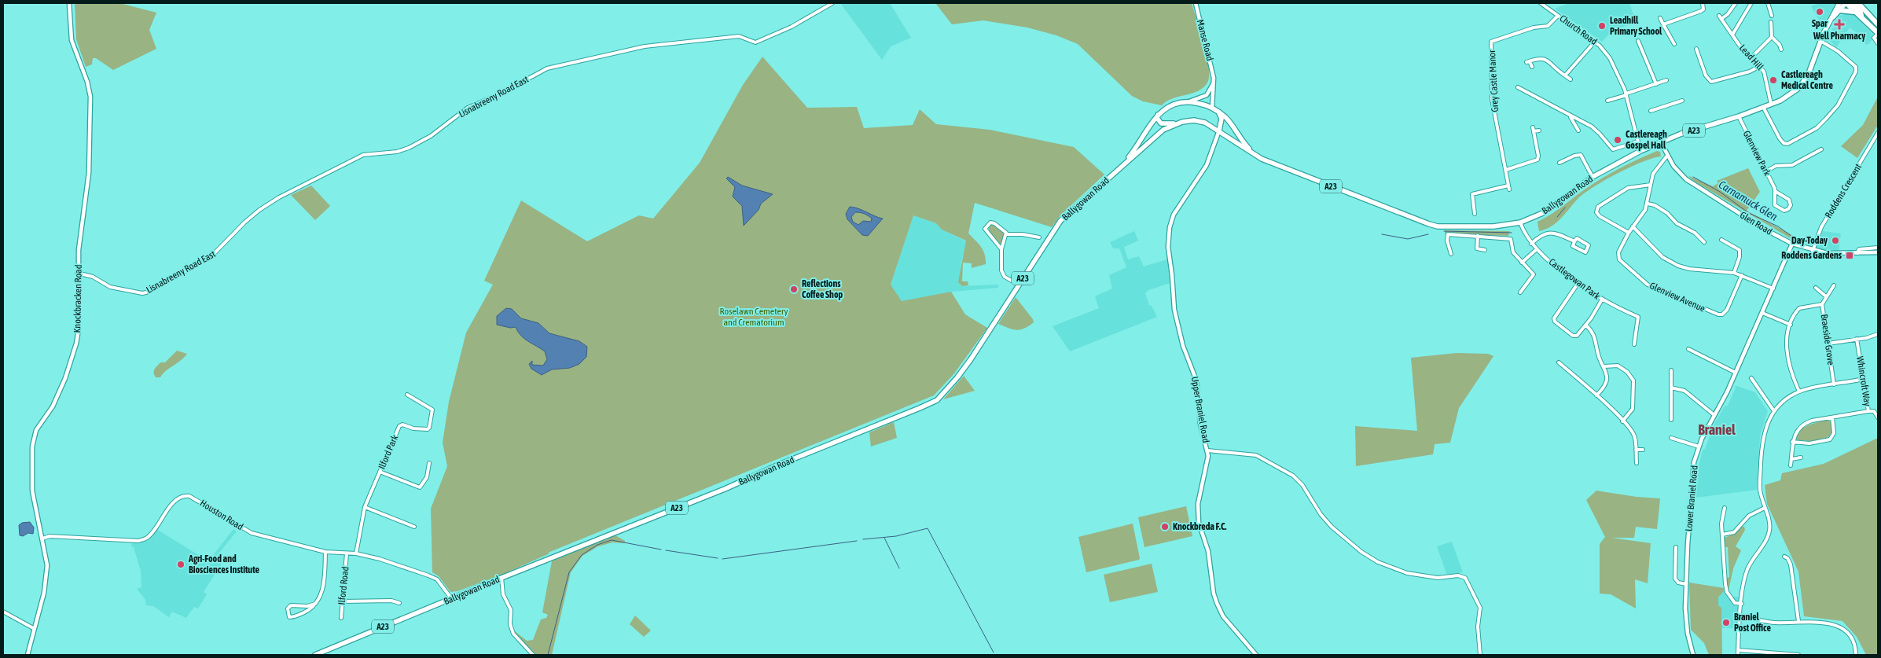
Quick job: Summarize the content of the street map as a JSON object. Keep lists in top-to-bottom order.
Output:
{
  "streets": {
    "main road": ["A23", "Ballygowan Road"],
    "street": [
      "Church Road",
      "Manse Road",
      "Lead Hill",
      "Grey Castle Manor",
      "Lisnabreeny Road East",
      "Glenview Park",
      "Roddens Crescent",
      "Glen Road",
      "Castlegowan Park",
      "Glenview Avenue",
      "Knockbracken Road",
      "Braeside Grove",
      "Whincroft Way",
      "Upper Braniel Road",
      "Ilford Park",
      "Lower Braniel Road",
      "Houston Road",
      "Ilford Road"
    ]
  },
  "crossings": [
    ["Church Road", "Grey Castle Manor"],
    ["Church Road", "Ballygowan Road"],
    ["Manse Road", "Ballygowan Road"],
    ["Lead Hill", "Ballygowan Road"],
    ["Lisnabreeny Road East", "Knockbracken Road"],
    ["A23", "Ballygowan Road"],
    ["Glenview Park", "Ballygowan Road"],
    ["Roddens Crescent", "Glen Road"],
    ["Ballygowan Road", "Glen Road"],
    ["Ballygowan Road", "Castlegowan Park"],
    ["Ballygowan Road", "Upper Braniel Road"],
    ["Ballygowan Road", "Houston Road"],
    ["Glen Road", "Glenview Avenue"],
    ["Glen Road", "Lower Braniel Road"],
    ["Knockbracken Road", "Houston Road"],
    ["Ilford Park", "Houston Road"],
    ["Houston Road", "Ilford Road"]
  ],
  "districts": ["Braniel"],
  "water": ["Carnamuck Glen"],
  "parks": ["Roselawn Cemetery and Crematorium"],
  "places": {
    "other": [
      "Spar",
      "Leadhill Primary School",
      "Castlereagh Medical Centre",
      "Castlereagh Gospel Hall",
      "Day-Today",
      "Reflections Coffee Shop",
      "Knockbreda F.C.",
      "Agri-Food and Biosciences Institute",
      "Braniel Post Office"
    ],
    "health": ["Well Pharmacy"],
    "transit": ["Roddens Gardens"]
  }
}
